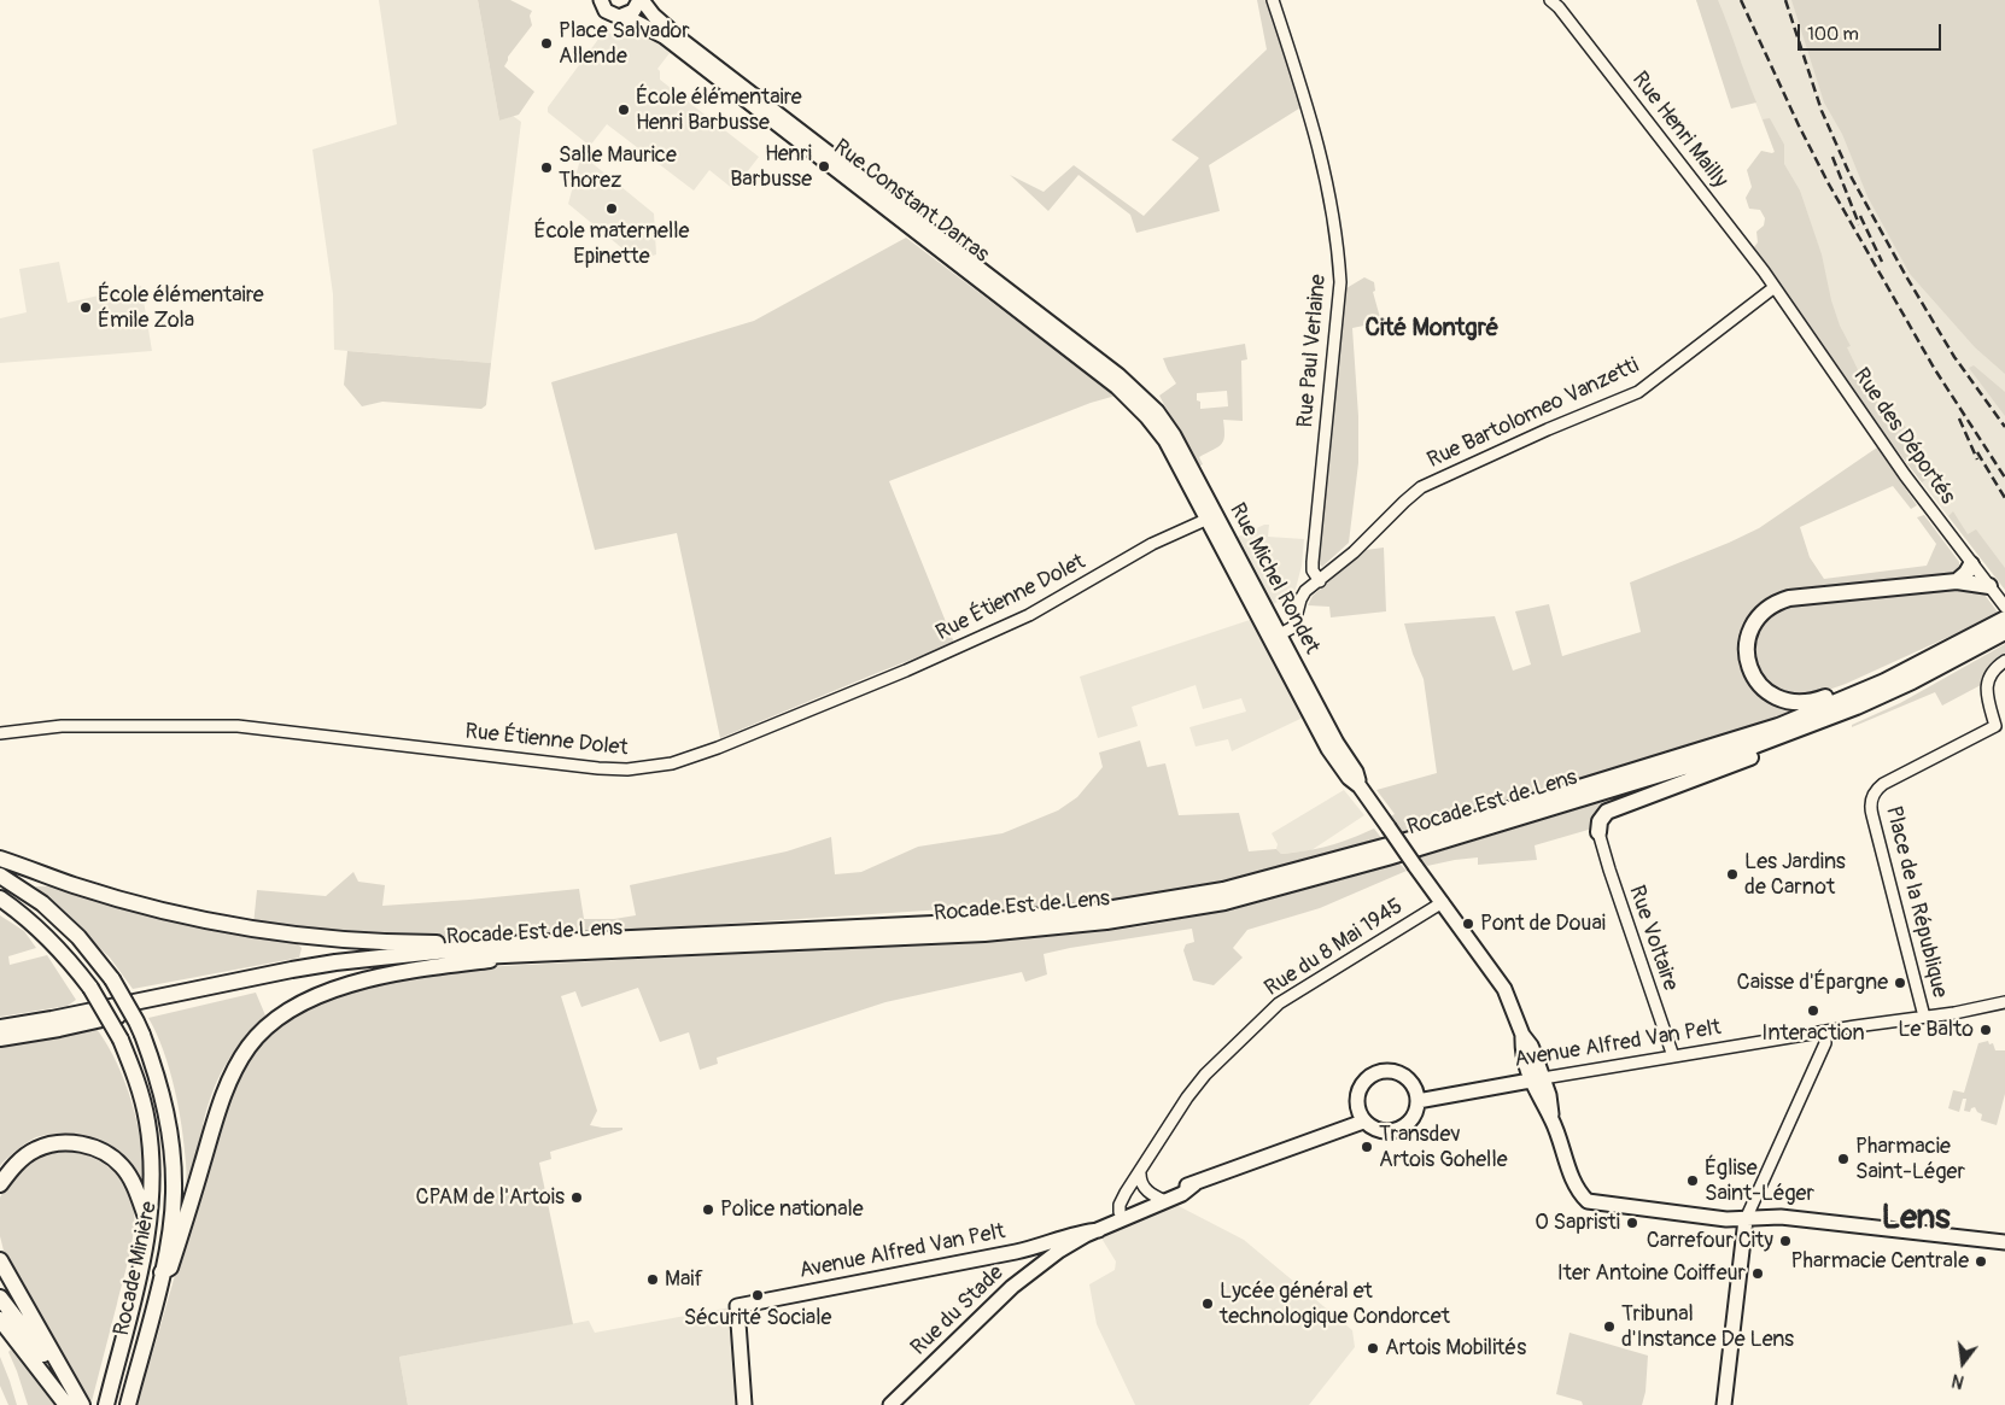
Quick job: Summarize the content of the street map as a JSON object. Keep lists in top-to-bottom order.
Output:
{
  "streets": {
    "highway": ["Rocade Est de Lens", "Rocade Minière"],
    "main road": [
      "Rue Constant Darras",
      "Rue Michel Rondet",
      "Avenue Alfred Van Pelt",
      "Rue du Stade"
    ],
    "street": [
      "Rue Henri Mailly",
      "Rue Paul Verlaine",
      "Rue Bartolomeo Vanzetti",
      "Rue des Déportés",
      "Rue Étienne Dolet",
      "Place de la République",
      "Rue Voltaire",
      "Rue du 8 Mai 1945"
    ]
  },
  "crossings": [
    ["Rue Henri Mailly", "Rue Bartolomeo Vanzetti"],
    ["Rue Henri Mailly", "Rue des Déportés"],
    ["Rue Constant Darras", "Rue Michel Rondet"],
    ["Rue Paul Verlaine", "Rue Bartolomeo Vanzetti"],
    ["Rue Bartolomeo Vanzetti", "Rue des Déportés"],
    ["Rue Bartolomeo Vanzetti", "Rue Michel Rondet"],
    ["Rue des Déportés", "Rocade Est de Lens"],
    ["Rue Michel Rondet", "Rue Étienne Dolet"],
    ["Rue Michel Rondet", "Rue du 8 Mai 1945"],
    ["Rue Michel Rondet", "Avenue Alfred Van Pelt"],
    ["Place de la République", "Avenue Alfred Van Pelt"],
    ["Rue Voltaire", "Avenue Alfred Van Pelt"],
    ["Rue du 8 Mai 1945", "Avenue Alfred Van Pelt"],
    ["Avenue Alfred Van Pelt", "Rue du Stade"]
  ],
  "districts": ["Cité Montgré", "Lens"],
  "places": [
    "Place Salvador Allende",
    "École élémentaire Henri Barbusse",
    "Henri Barbusse",
    "Salle Maurice Thorez",
    "École maternelle Epinette",
    "École élémentaire Émile Zola",
    "Les Jardins de Carnot",
    "Pont de Douai",
    "Caisse d'Épargne",
    "Interaction",
    "Le Balto",
    "Transdev Artois Gohelle",
    "Pharmacie Saint-Léger",
    "Église Saint-Léger",
    "CPAM de l'Artois",
    "Police nationale",
    "O Sapristi",
    "Carrefour City",
    "Pharmacie Centrale",
    "Iter Antoine Coiffeur",
    "Maif",
    "Sécurité Sociale",
    "Lycée général et technologique Condorcet",
    "Tribunal d'Instance De Lens",
    "Artois Mobilités"
  ],
  "scale_bar": "100 m",
  "north": "bottom"
}
